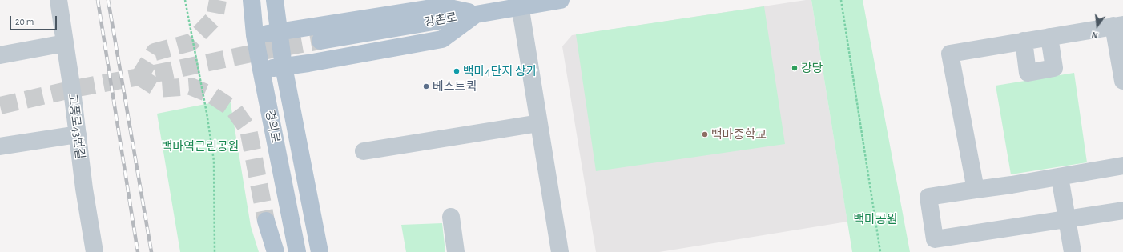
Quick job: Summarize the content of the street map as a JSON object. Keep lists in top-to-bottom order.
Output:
{
  "streets": {
    "main road": ["강촌로", "경의로"],
    "street": ["고풍로43번길"]
  },
  "parks": ["백마역근린공원", "백마공원"],
  "places": [
    "강당",
    "백마4단지 상가",
    "베스트퀵",
    "백마중학교"
  ],
  "scale_bar": "20 m",
  "north": "bottom"
}
